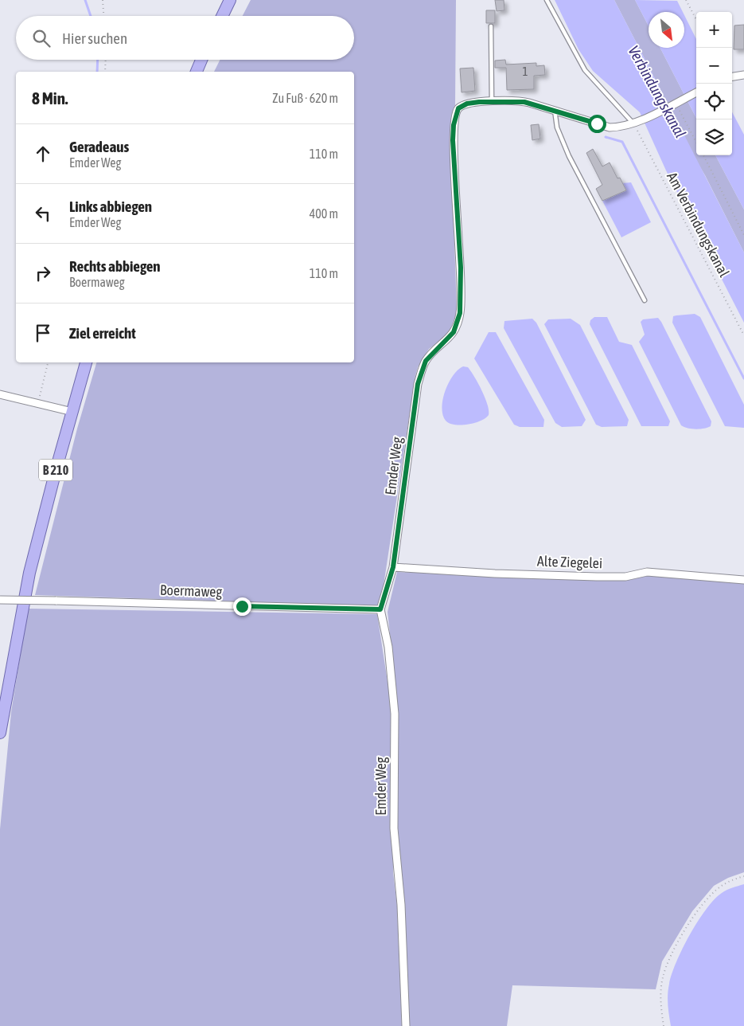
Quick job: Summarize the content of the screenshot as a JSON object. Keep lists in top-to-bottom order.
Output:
{
  "streets": {
    "main road": ["B 210"],
    "street": ["Emder Weg", "Alte Ziegelei", "Boermaweg"],
    "path": ["Am Verbindungskanal"]
  },
  "crossings": [
    ["Am Verbindungskanal", "Emder Weg"],
    ["Emder Weg", "Alte Ziegelei"],
    ["Emder Weg", "Boermaweg"]
  ],
  "water": ["Verbindungskanal"],
  "house_numbers": ["1"],
  "north": "bottom right",
  "page": {
    "map_buttons": ["+", "−"],
    "search": "Hier suchen",
    "heading": ["8 Min.", "Zu Fuß · 620 m"],
    "list": [
      ["Geradeaus", "Emder Weg", "110 m"],
      ["Links abbiegen", "Emder Weg", "400 m"],
      ["Rechts abbiegen", "Boermaweg", "110 m"],
      "Ziel erreicht"
    ]
  }
}
